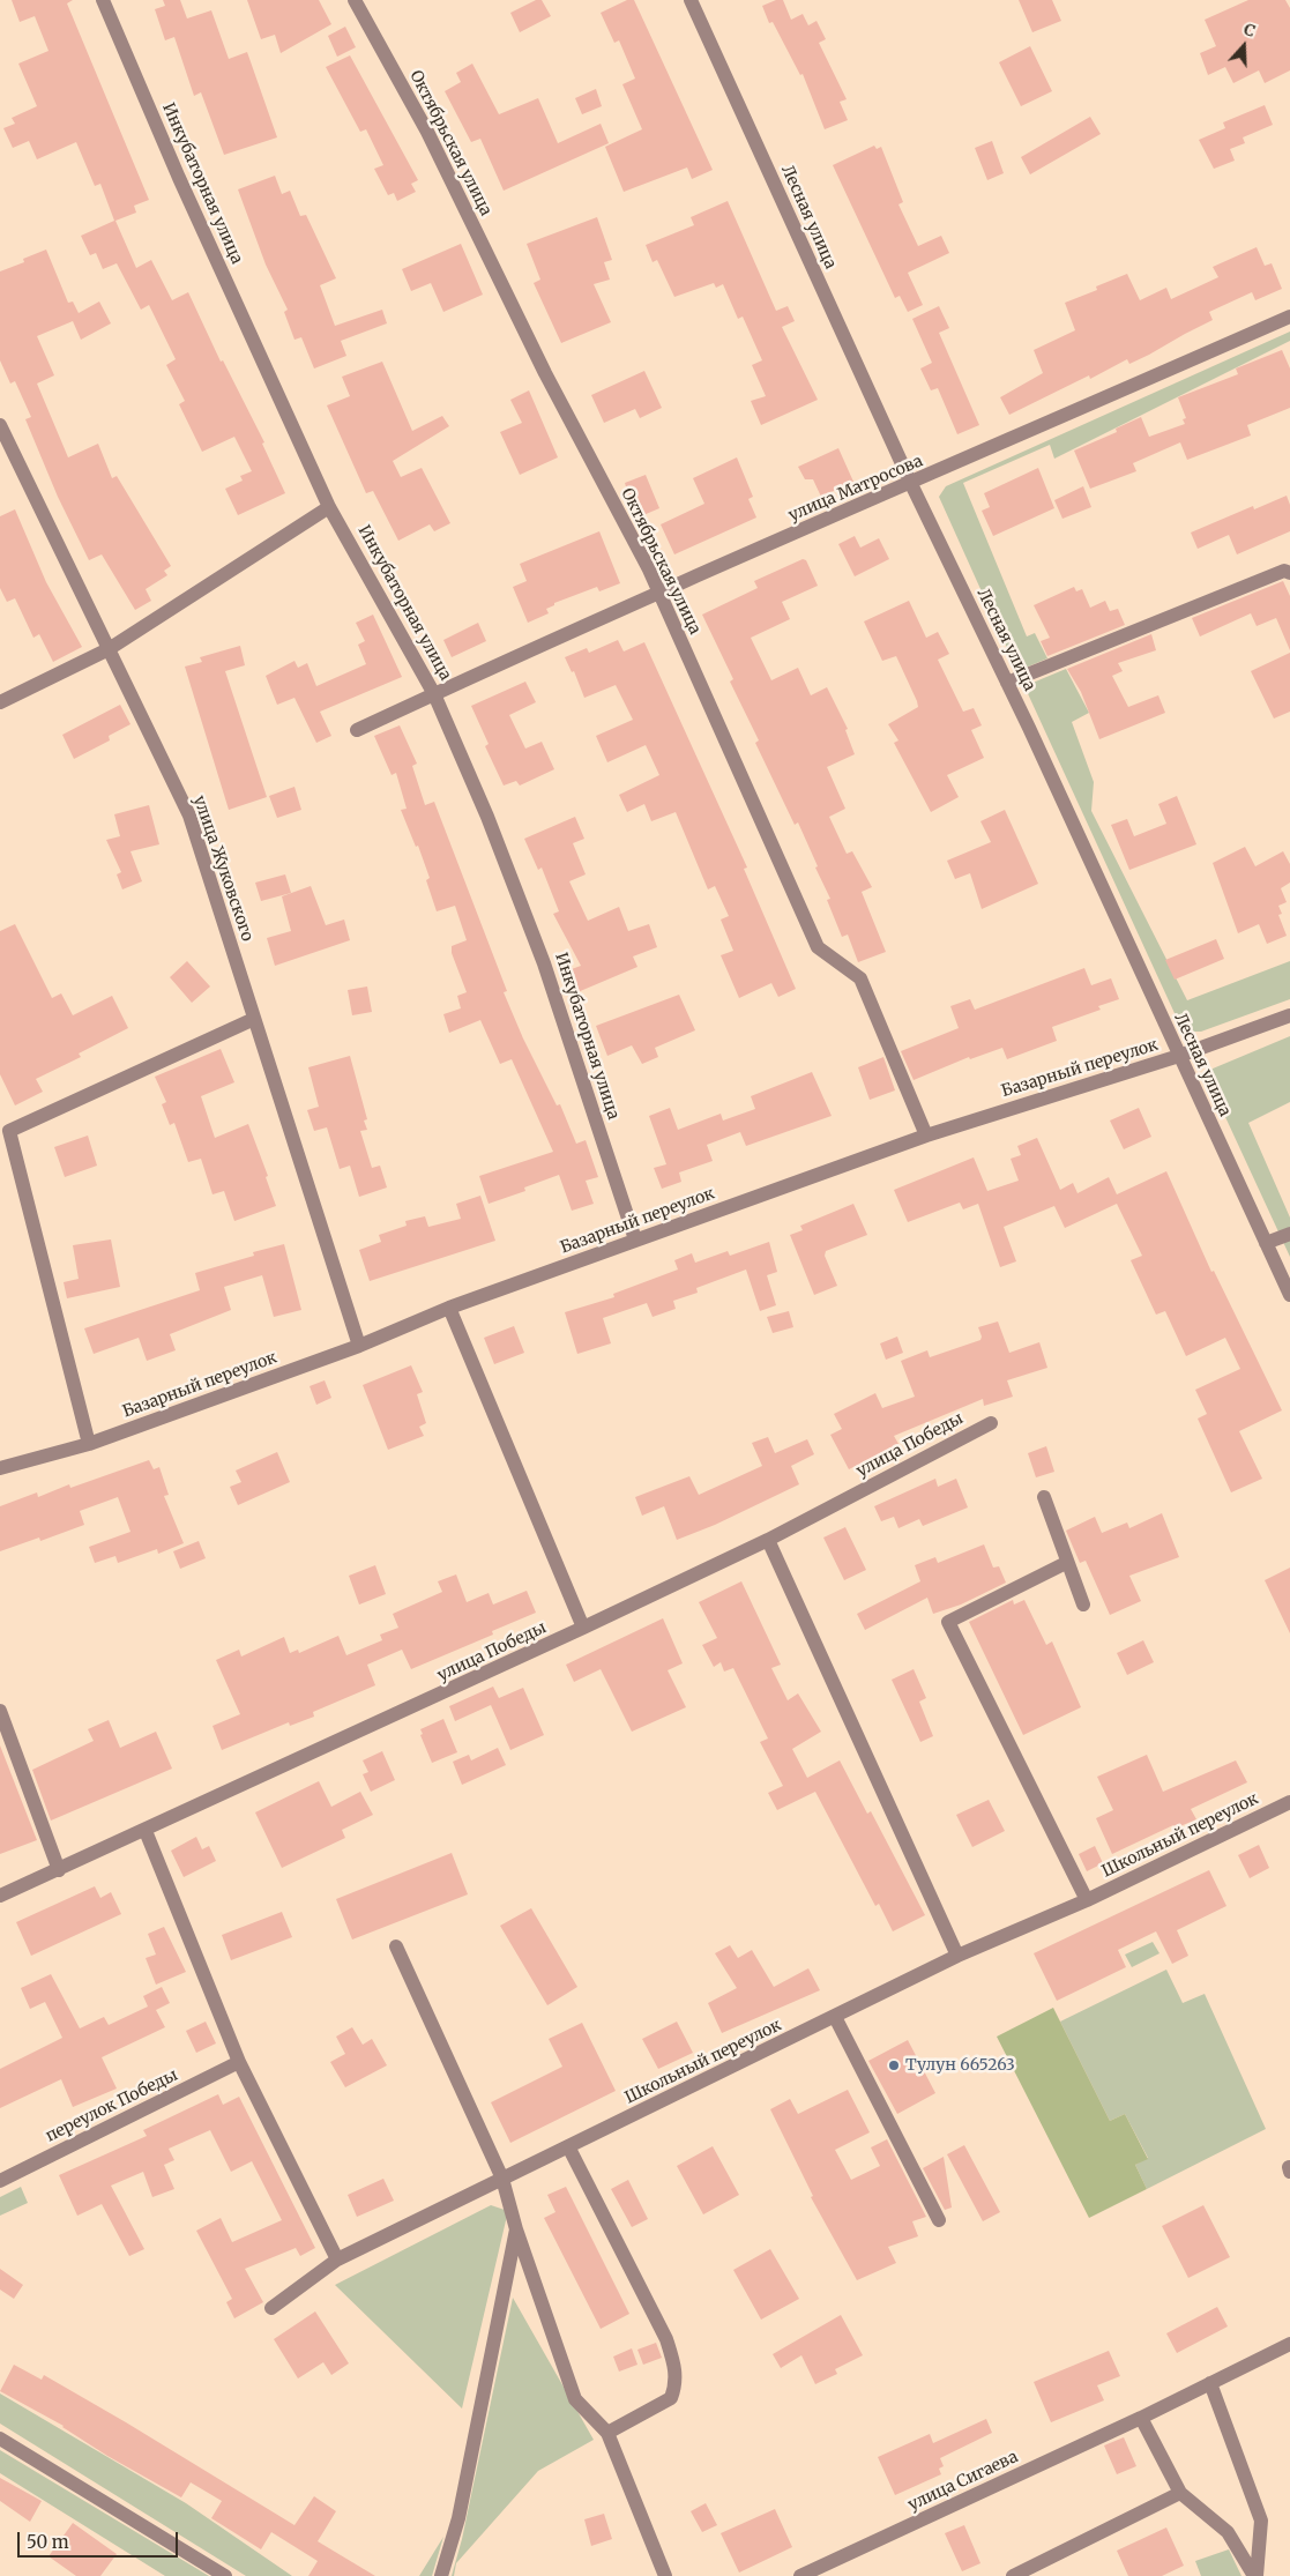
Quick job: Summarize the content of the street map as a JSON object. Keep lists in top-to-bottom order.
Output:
{
  "streets": {
    "street": [
      "Октябрьская улица",
      "Инкубаторная улица",
      "Лесная улица",
      "улица Матросова",
      "улица Жуковского",
      "Базарный переулок",
      "улица Победы",
      "Школьный переулок",
      "переулок Победы",
      "улица Сигаева"
    ]
  },
  "crossings": [
    ["Октябрьская улица", "улица Матросова"],
    ["Октябрьская улица", "Базарный переулок"],
    ["Инкубаторная улица", "улица Матросова"],
    ["Инкубаторная улица", "Базарный переулок"],
    ["Лесная улица", "улица Матросова"],
    ["Лесная улица", "Базарный переулок"],
    ["улица Жуковского", "Базарный переулок"]
  ],
  "places": ["Тулун 665263"],
  "scale_bar": "50 m",
  "north": "top"
}
